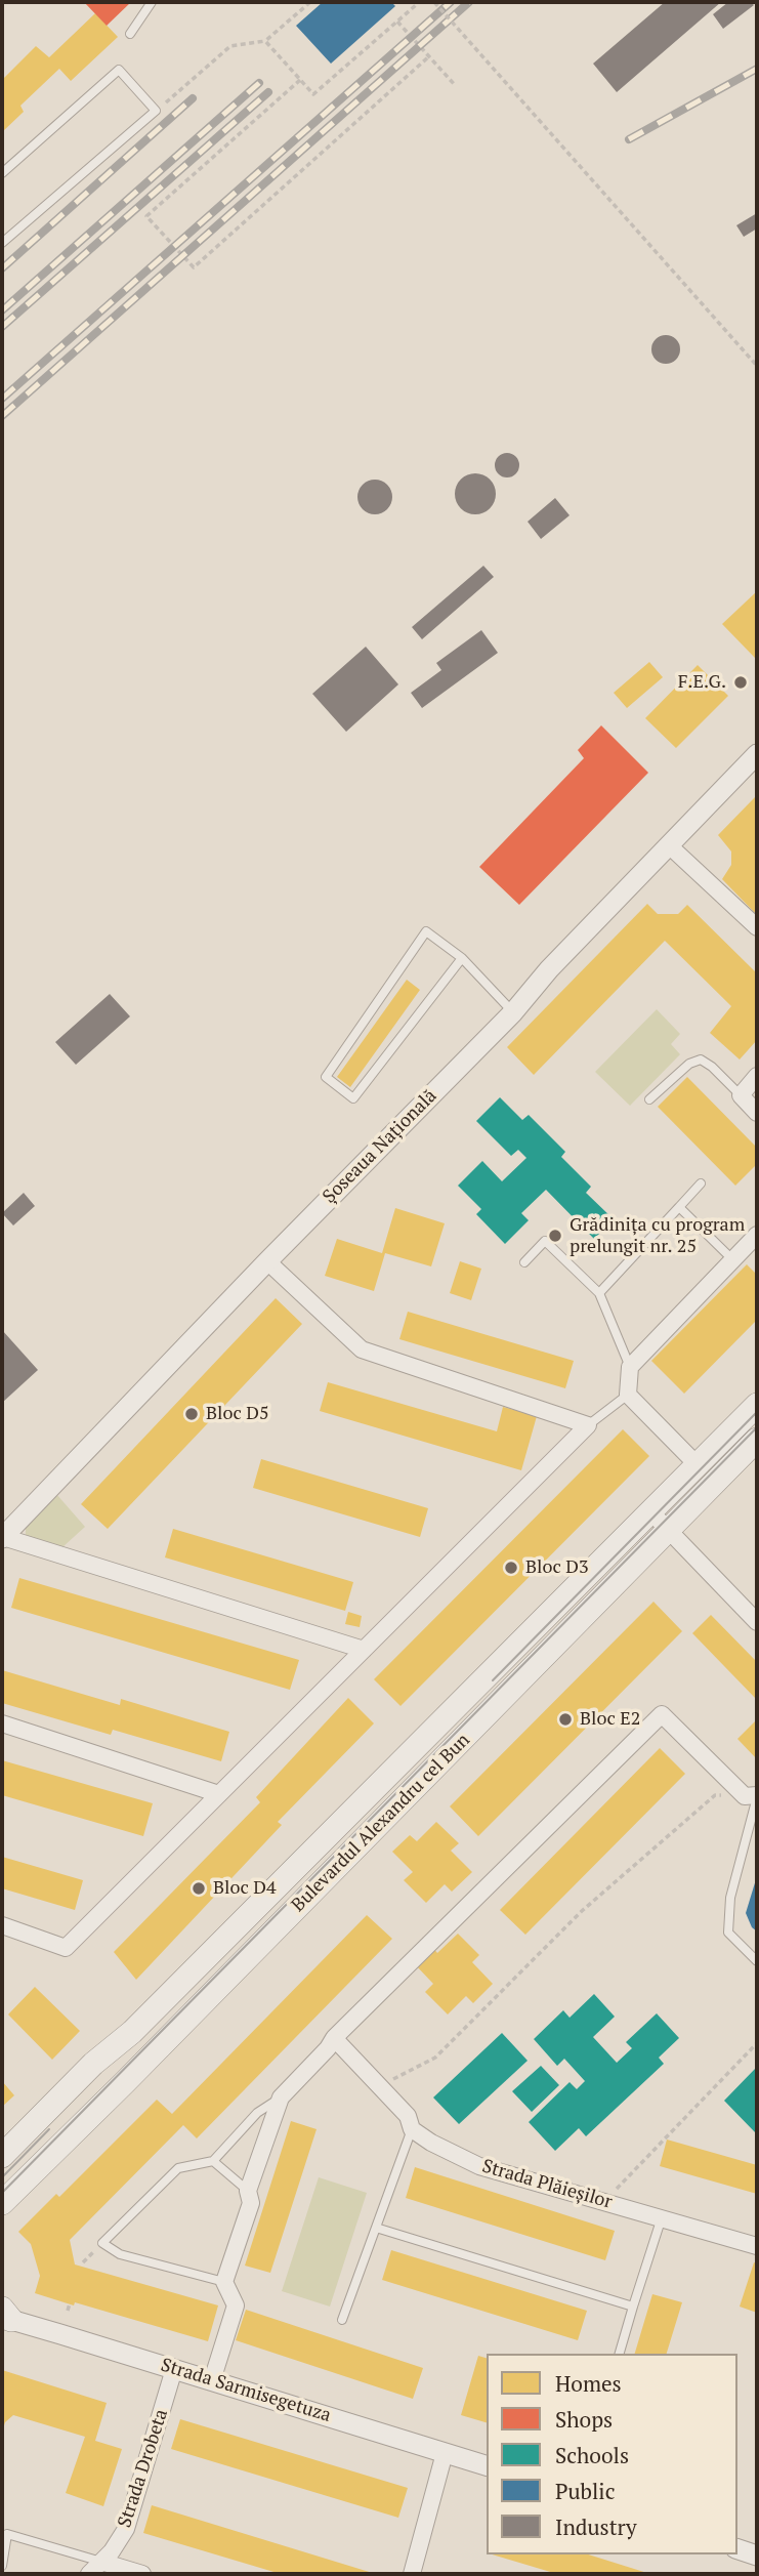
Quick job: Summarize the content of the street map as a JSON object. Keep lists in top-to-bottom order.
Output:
{
  "streets": {
    "main road": ["Bulevardul Alexandru cel Bun"],
    "street": [
      "Șoseaua Națională",
      "Strada Plăieșilor",
      "Strada Sarmisegetuza",
      "Strada Drobeta"
    ]
  },
  "crossings": [
    ["Strada Sarmisegetuza", "Strada Drobeta"]
  ],
  "places": [
    "F.E.G.",
    "Grădinița cu program prelungit nr. 25",
    "Bloc D5",
    "Bloc D3",
    "Bloc E2",
    "Bloc D4"
  ],
  "legend": [
    "Homes",
    "Shops",
    "Schools",
    "Public",
    "Industry"
  ]
}
